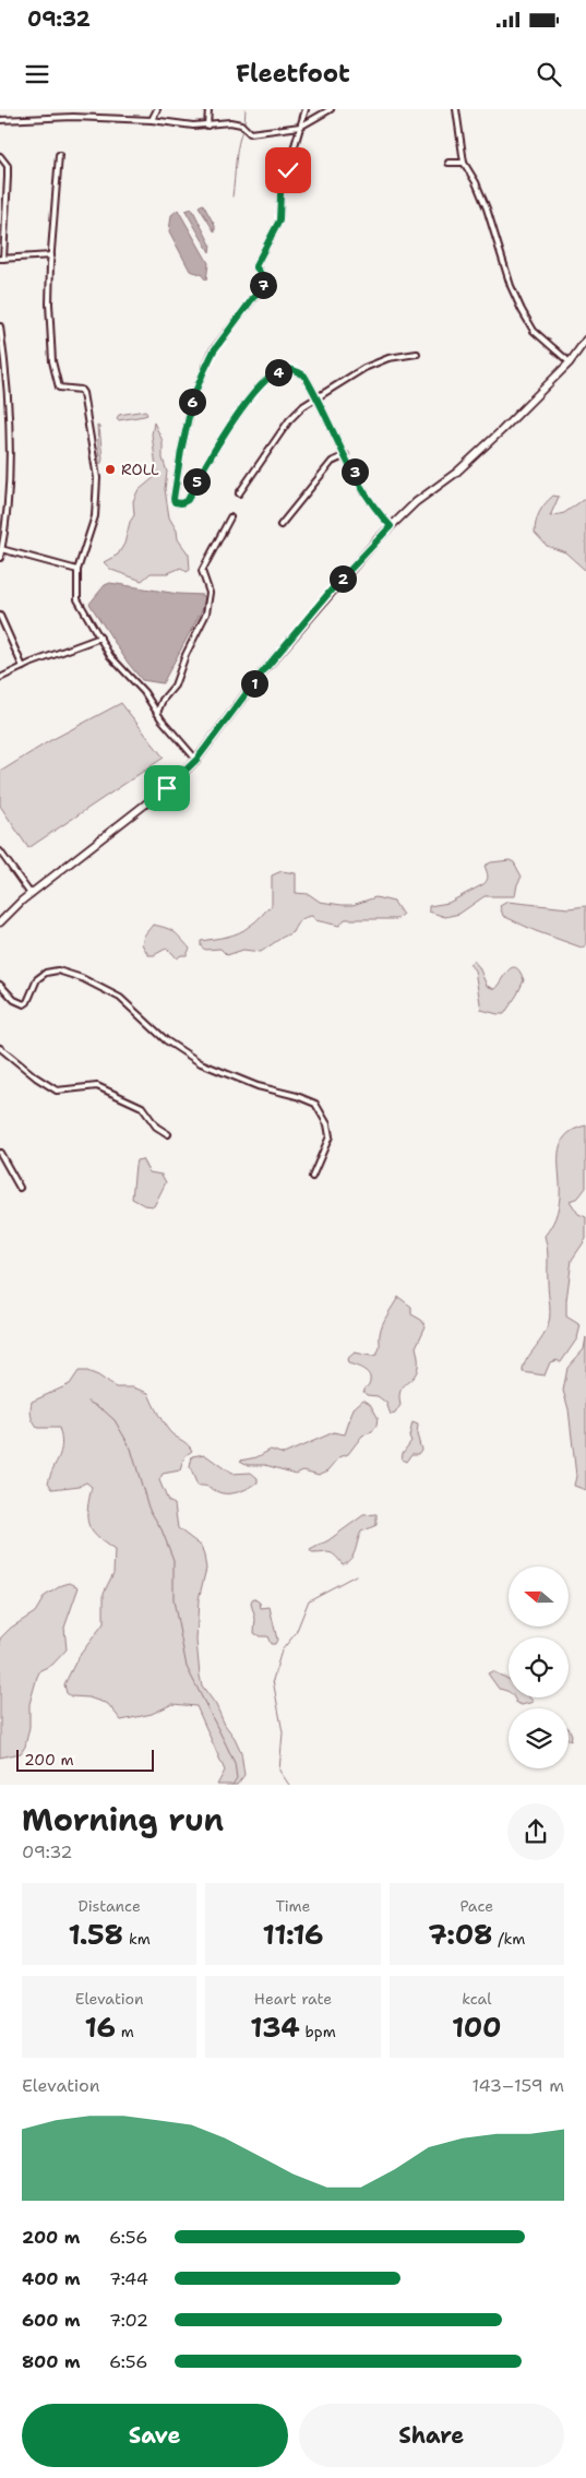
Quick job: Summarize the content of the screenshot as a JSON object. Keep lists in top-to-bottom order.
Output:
{
  "places": ["ROLL"],
  "scale_bar": "200 m",
  "north": "left",
  "page": {
    "status": "09:32",
    "header": "Fleetfoot",
    "pins": [
      "7",
      "4",
      "6",
      "3",
      "5",
      "2",
      "1"
    ],
    "scale": "200 m",
    "heading": ["Morning run", "09:32"],
    "stats": [
      ["Distance", "1.58 km"],
      ["Time", "11:16"],
      ["Pace", "7:08 /km"],
      ["Elevation", "16 m"],
      ["Heart rate", "134 bpm"],
      ["kcal", "100"]
    ],
    "chart": ["Elevation", "143–159 m"],
    "list": [
      {
        "name": "200 m",
        "note": "6:56"
      },
      {
        "name": "400 m",
        "note": "7:44"
      },
      {
        "name": "600 m",
        "note": "7:02"
      },
      {
        "name": "800 m",
        "note": "6:56"
      }
    ],
    "buttons": ["Save", "Share"]
  }
}
